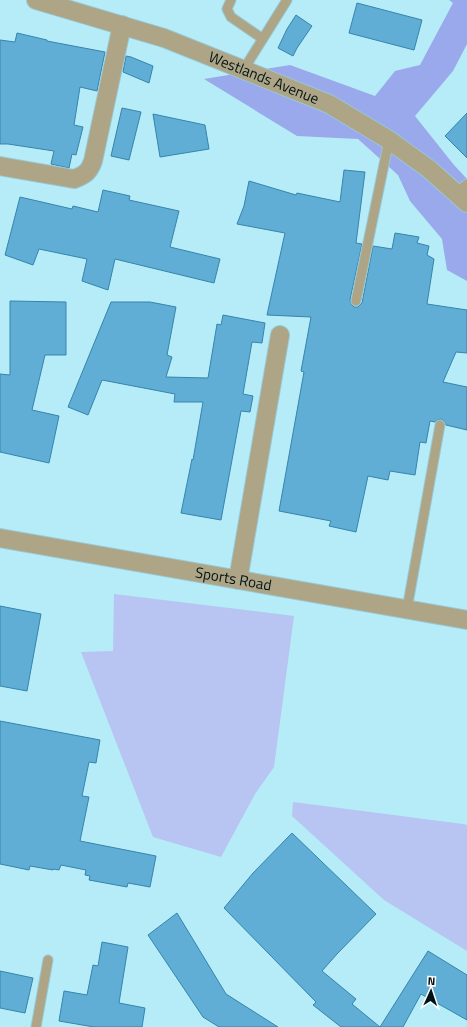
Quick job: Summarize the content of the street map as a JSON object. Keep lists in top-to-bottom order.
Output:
{
  "streets": {
    "street": ["Westlands Avenue", "Sports Road"]
  },
  "north": "top"
}
